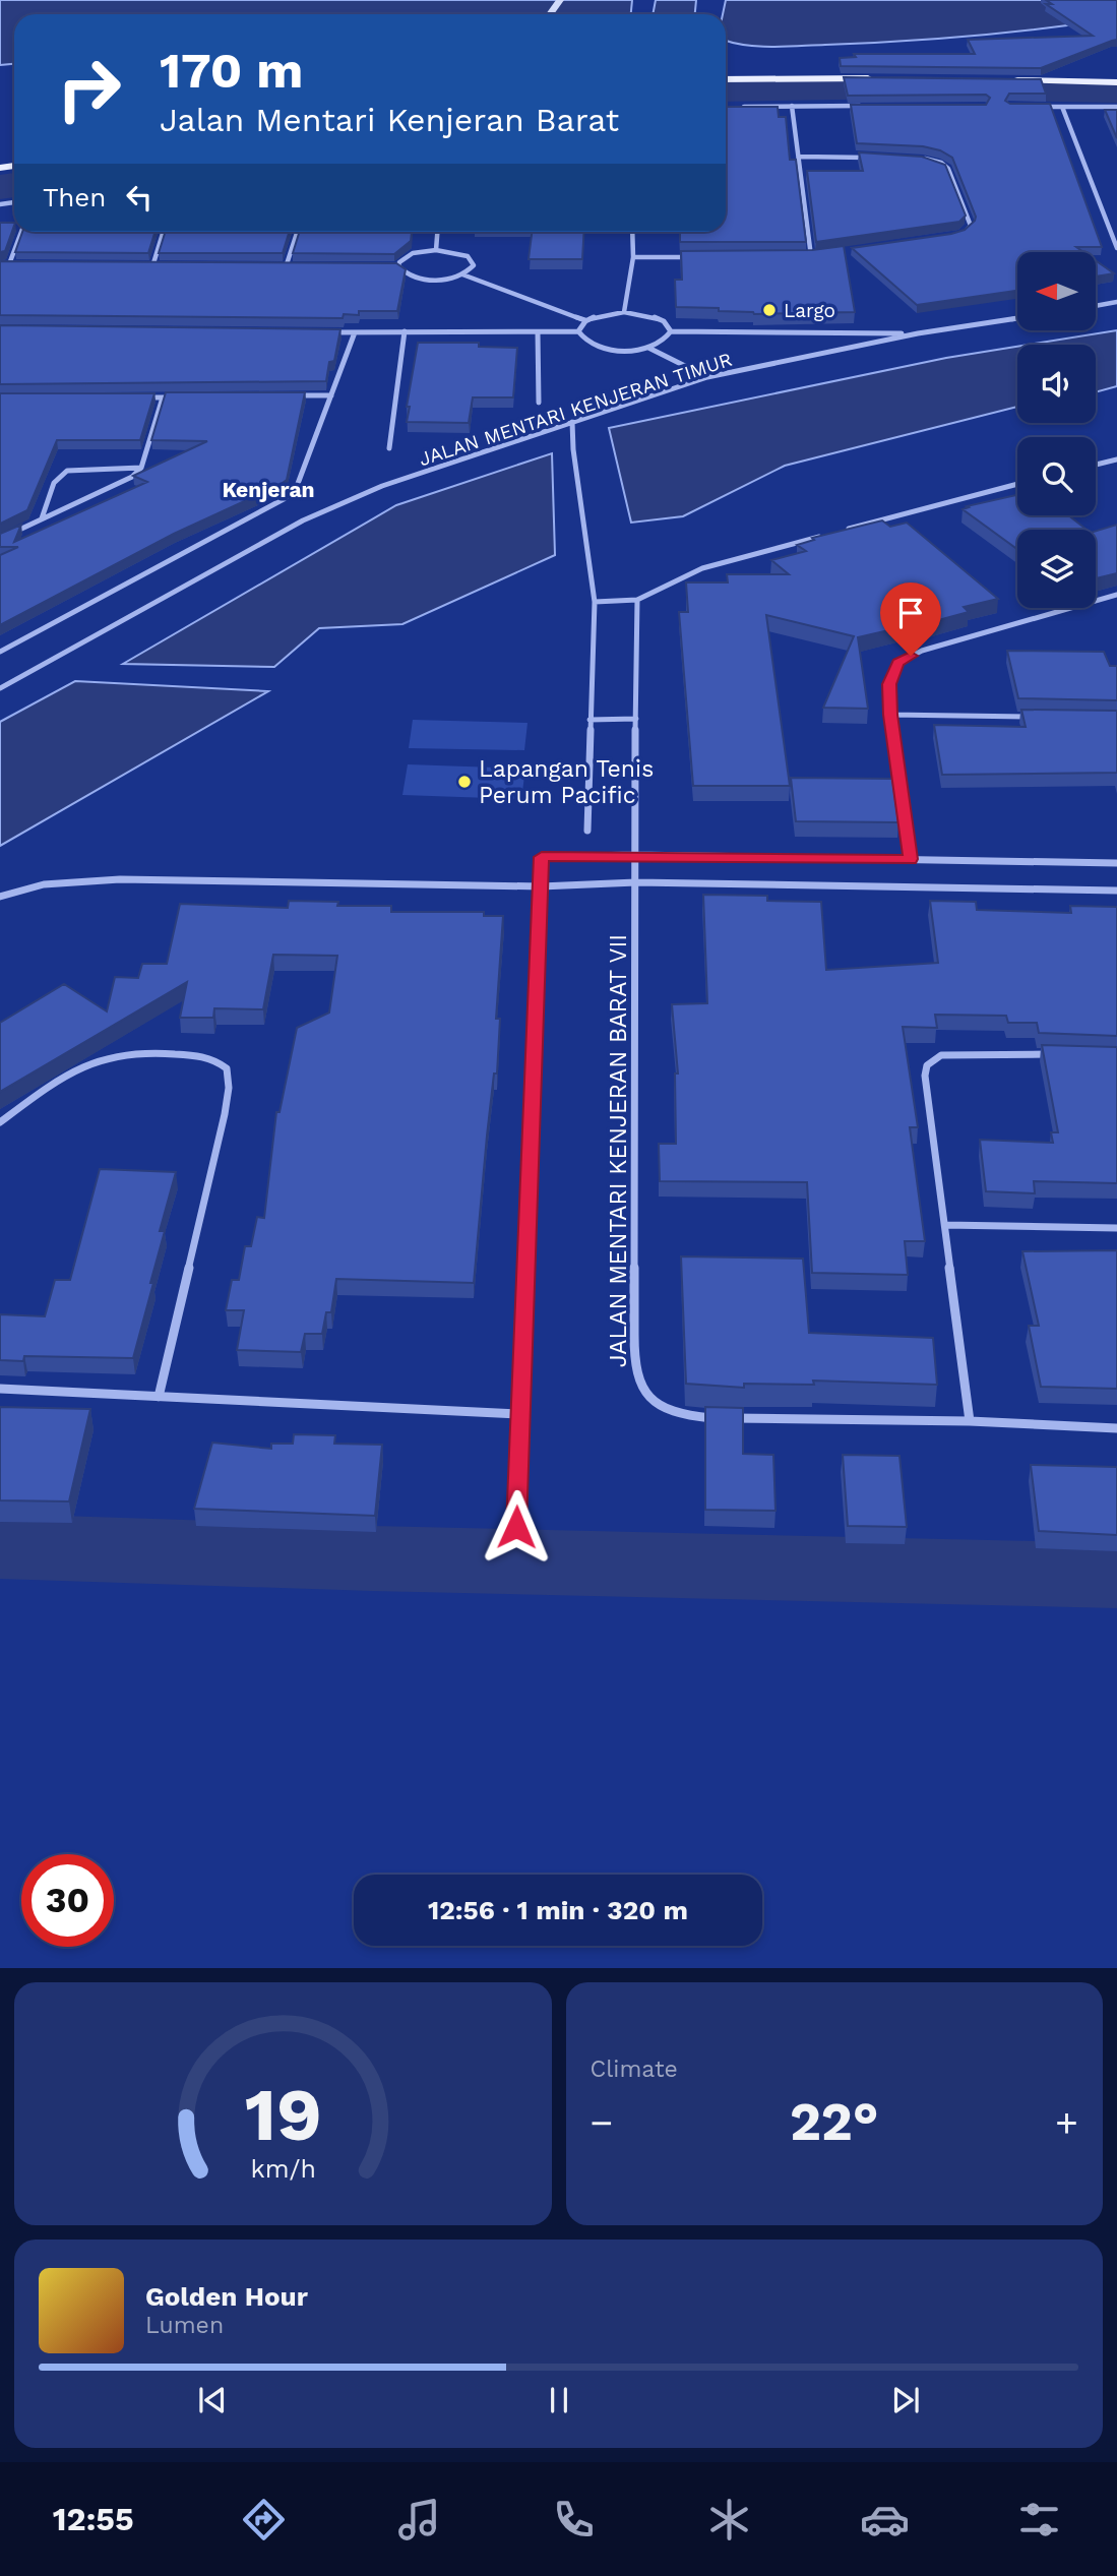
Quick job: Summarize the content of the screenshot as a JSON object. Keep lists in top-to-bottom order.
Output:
{
  "streets": {
    "street": ["JALAN MENTARI KENJERAN TIMUR", "JALAN MENTARI KENJERAN BARAT VII"]
  },
  "districts": ["Kenjeran"],
  "places": ["Largo", "Lapangan Tenis Perum Pacific"],
  "north": "left",
  "page": {
    "turn": ["170 m", "Jalan Mentari Kenjeran Barat"],
    "then": "Then",
    "limit": "30",
    "trip": "12:56 · 1 min · 320 m",
    "tile": "Climate",
    "heat": ["−", "22°", "+"],
    "song": ["Golden Hour", "Lumen"],
    "tabs": "12:55",
    "gauge": ["19", "km/h"]
  }
}
